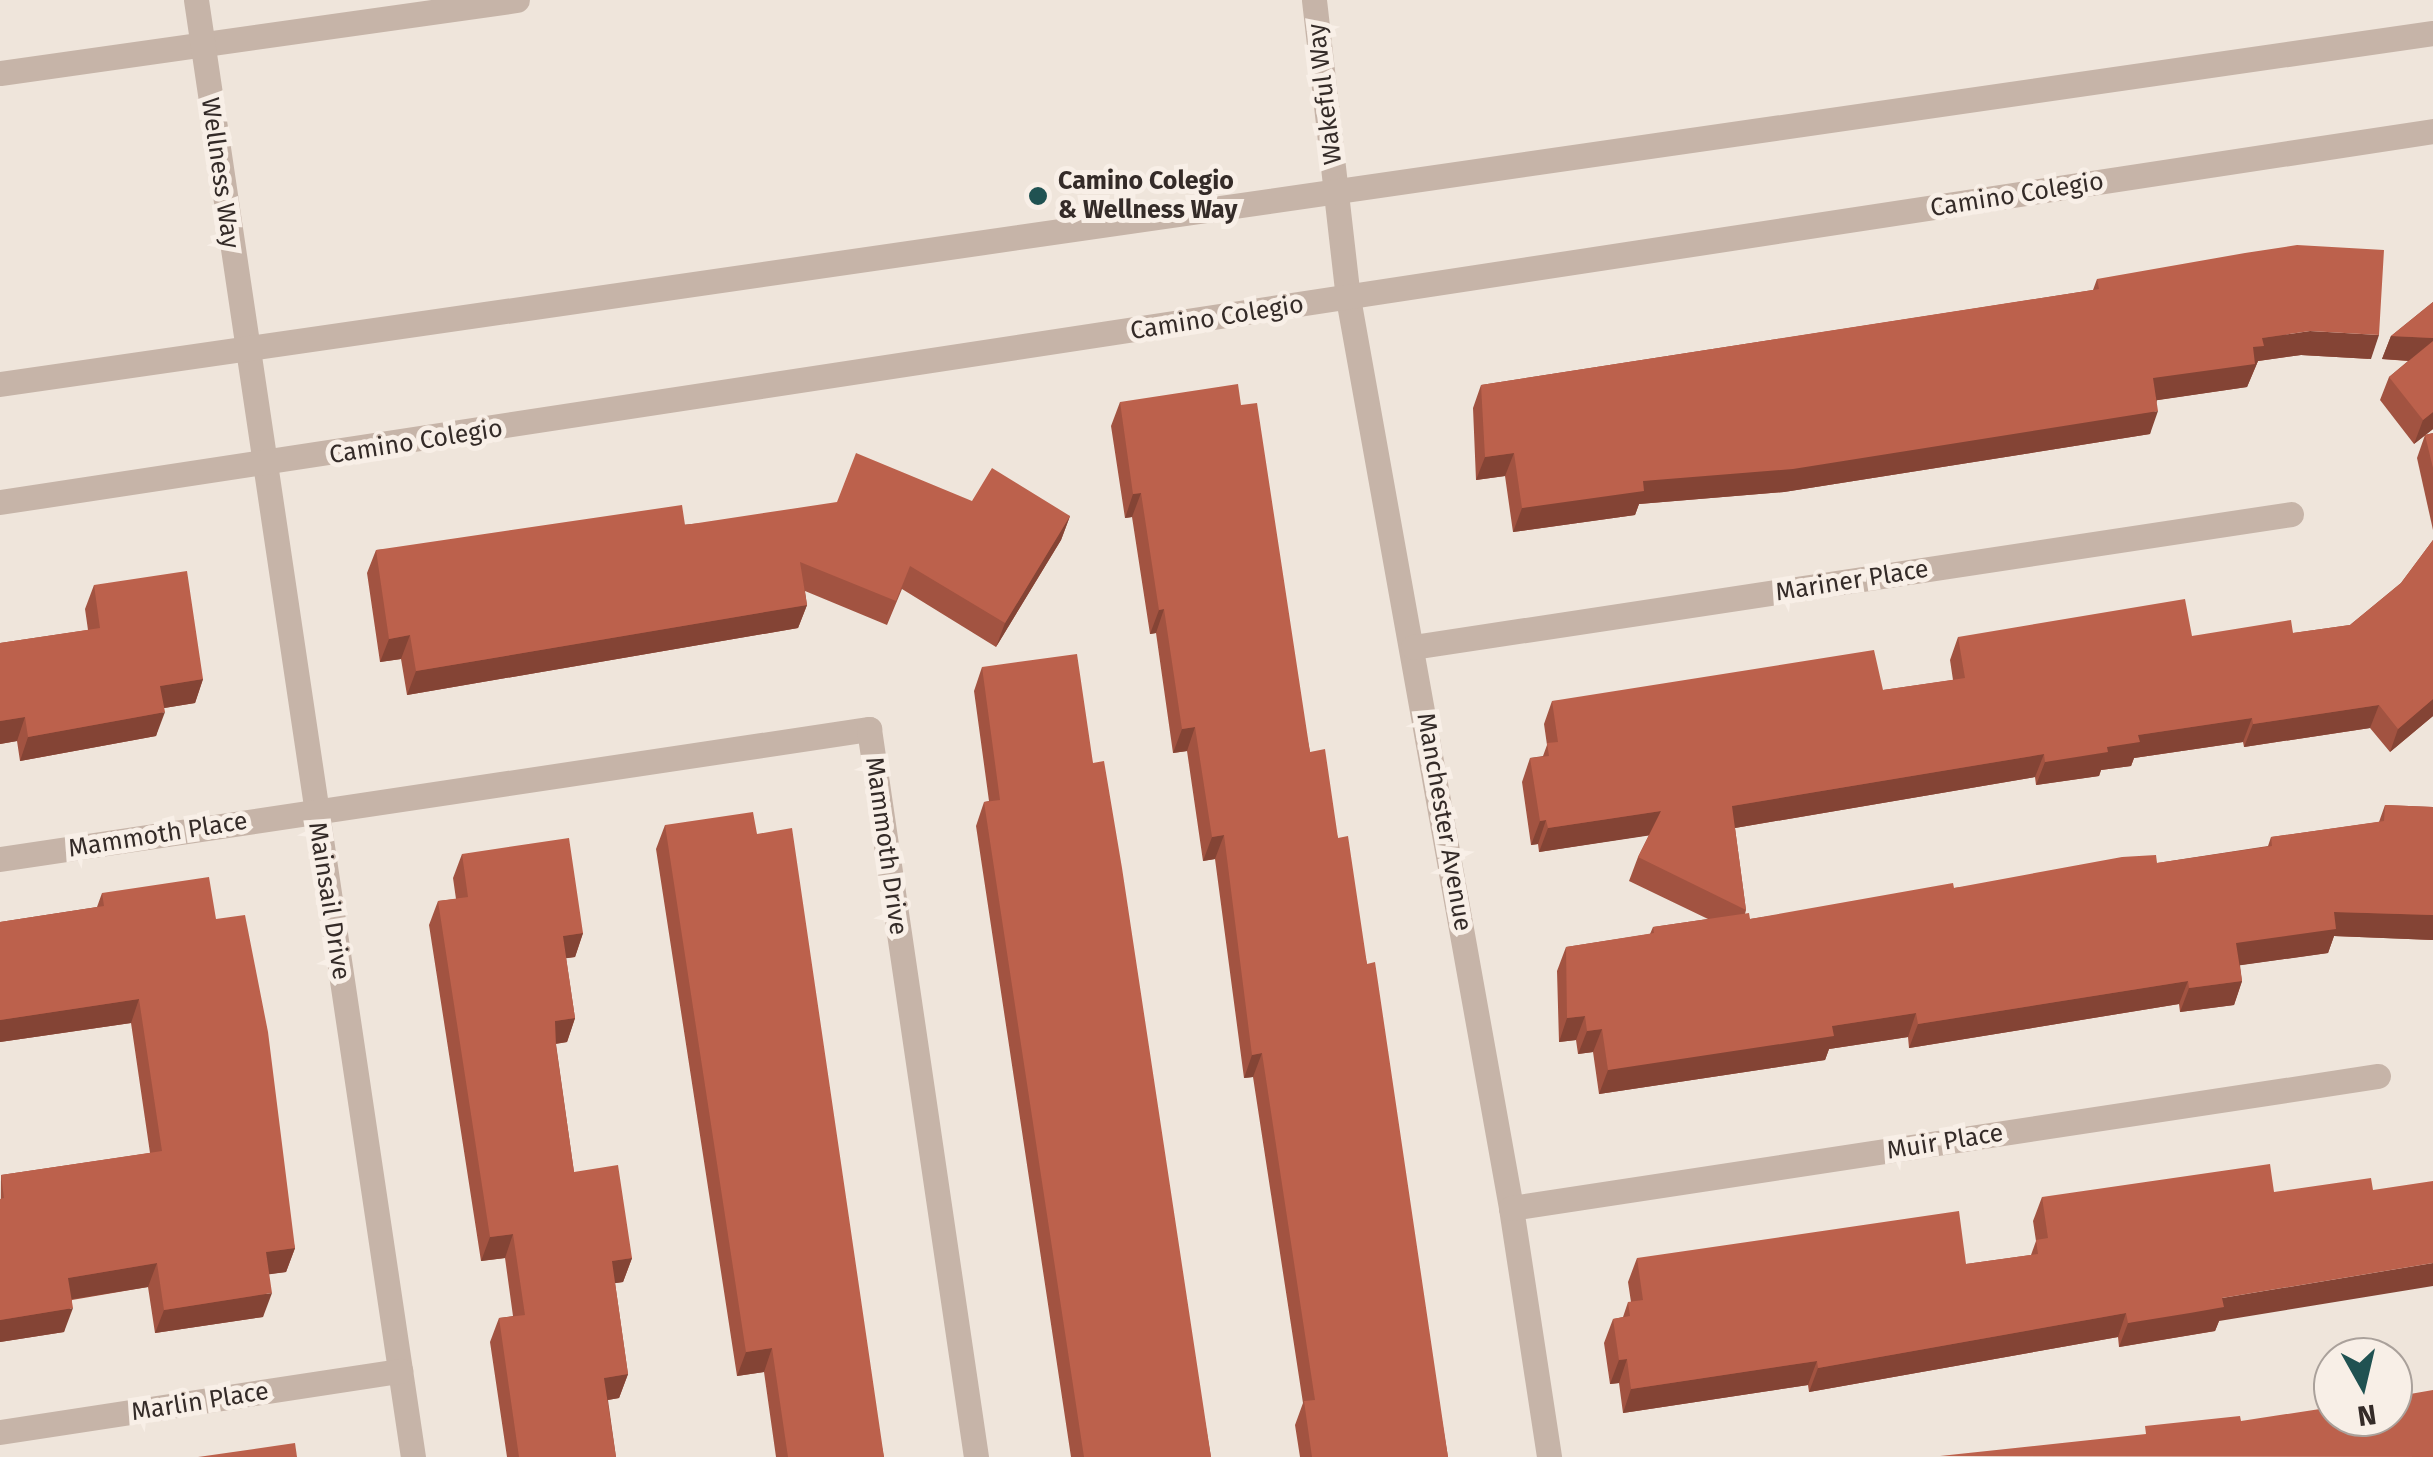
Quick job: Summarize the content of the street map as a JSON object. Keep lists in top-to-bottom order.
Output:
{
  "streets": {
    "street": [
      "Wakeful Way",
      "Wellness Way",
      "Camino Colegio",
      "Mariner Place",
      "Manchester Avenue",
      "Mammoth Place",
      "Mammoth Drive",
      "Mainsail Drive",
      "Muir Place",
      "Marlin Place"
    ]
  },
  "crossings": [
    ["Wakeful Way", "Manchester Avenue"],
    ["Wellness Way", "Mainsail Drive"],
    ["Camino Colegio", "Manchester Avenue"],
    ["Camino Colegio", "Mainsail Drive"],
    ["Mariner Place", "Manchester Avenue"],
    ["Manchester Avenue", "Muir Place"],
    ["Mammoth Place", "Mammoth Drive"],
    ["Mammoth Place", "Mainsail Drive"],
    ["Mammoth Drive", "Mainsail Drive"],
    ["Mainsail Drive", "Marlin Place"]
  ],
  "places": ["Camino Colegio & Wellness Way"],
  "north": "bottom"
}
